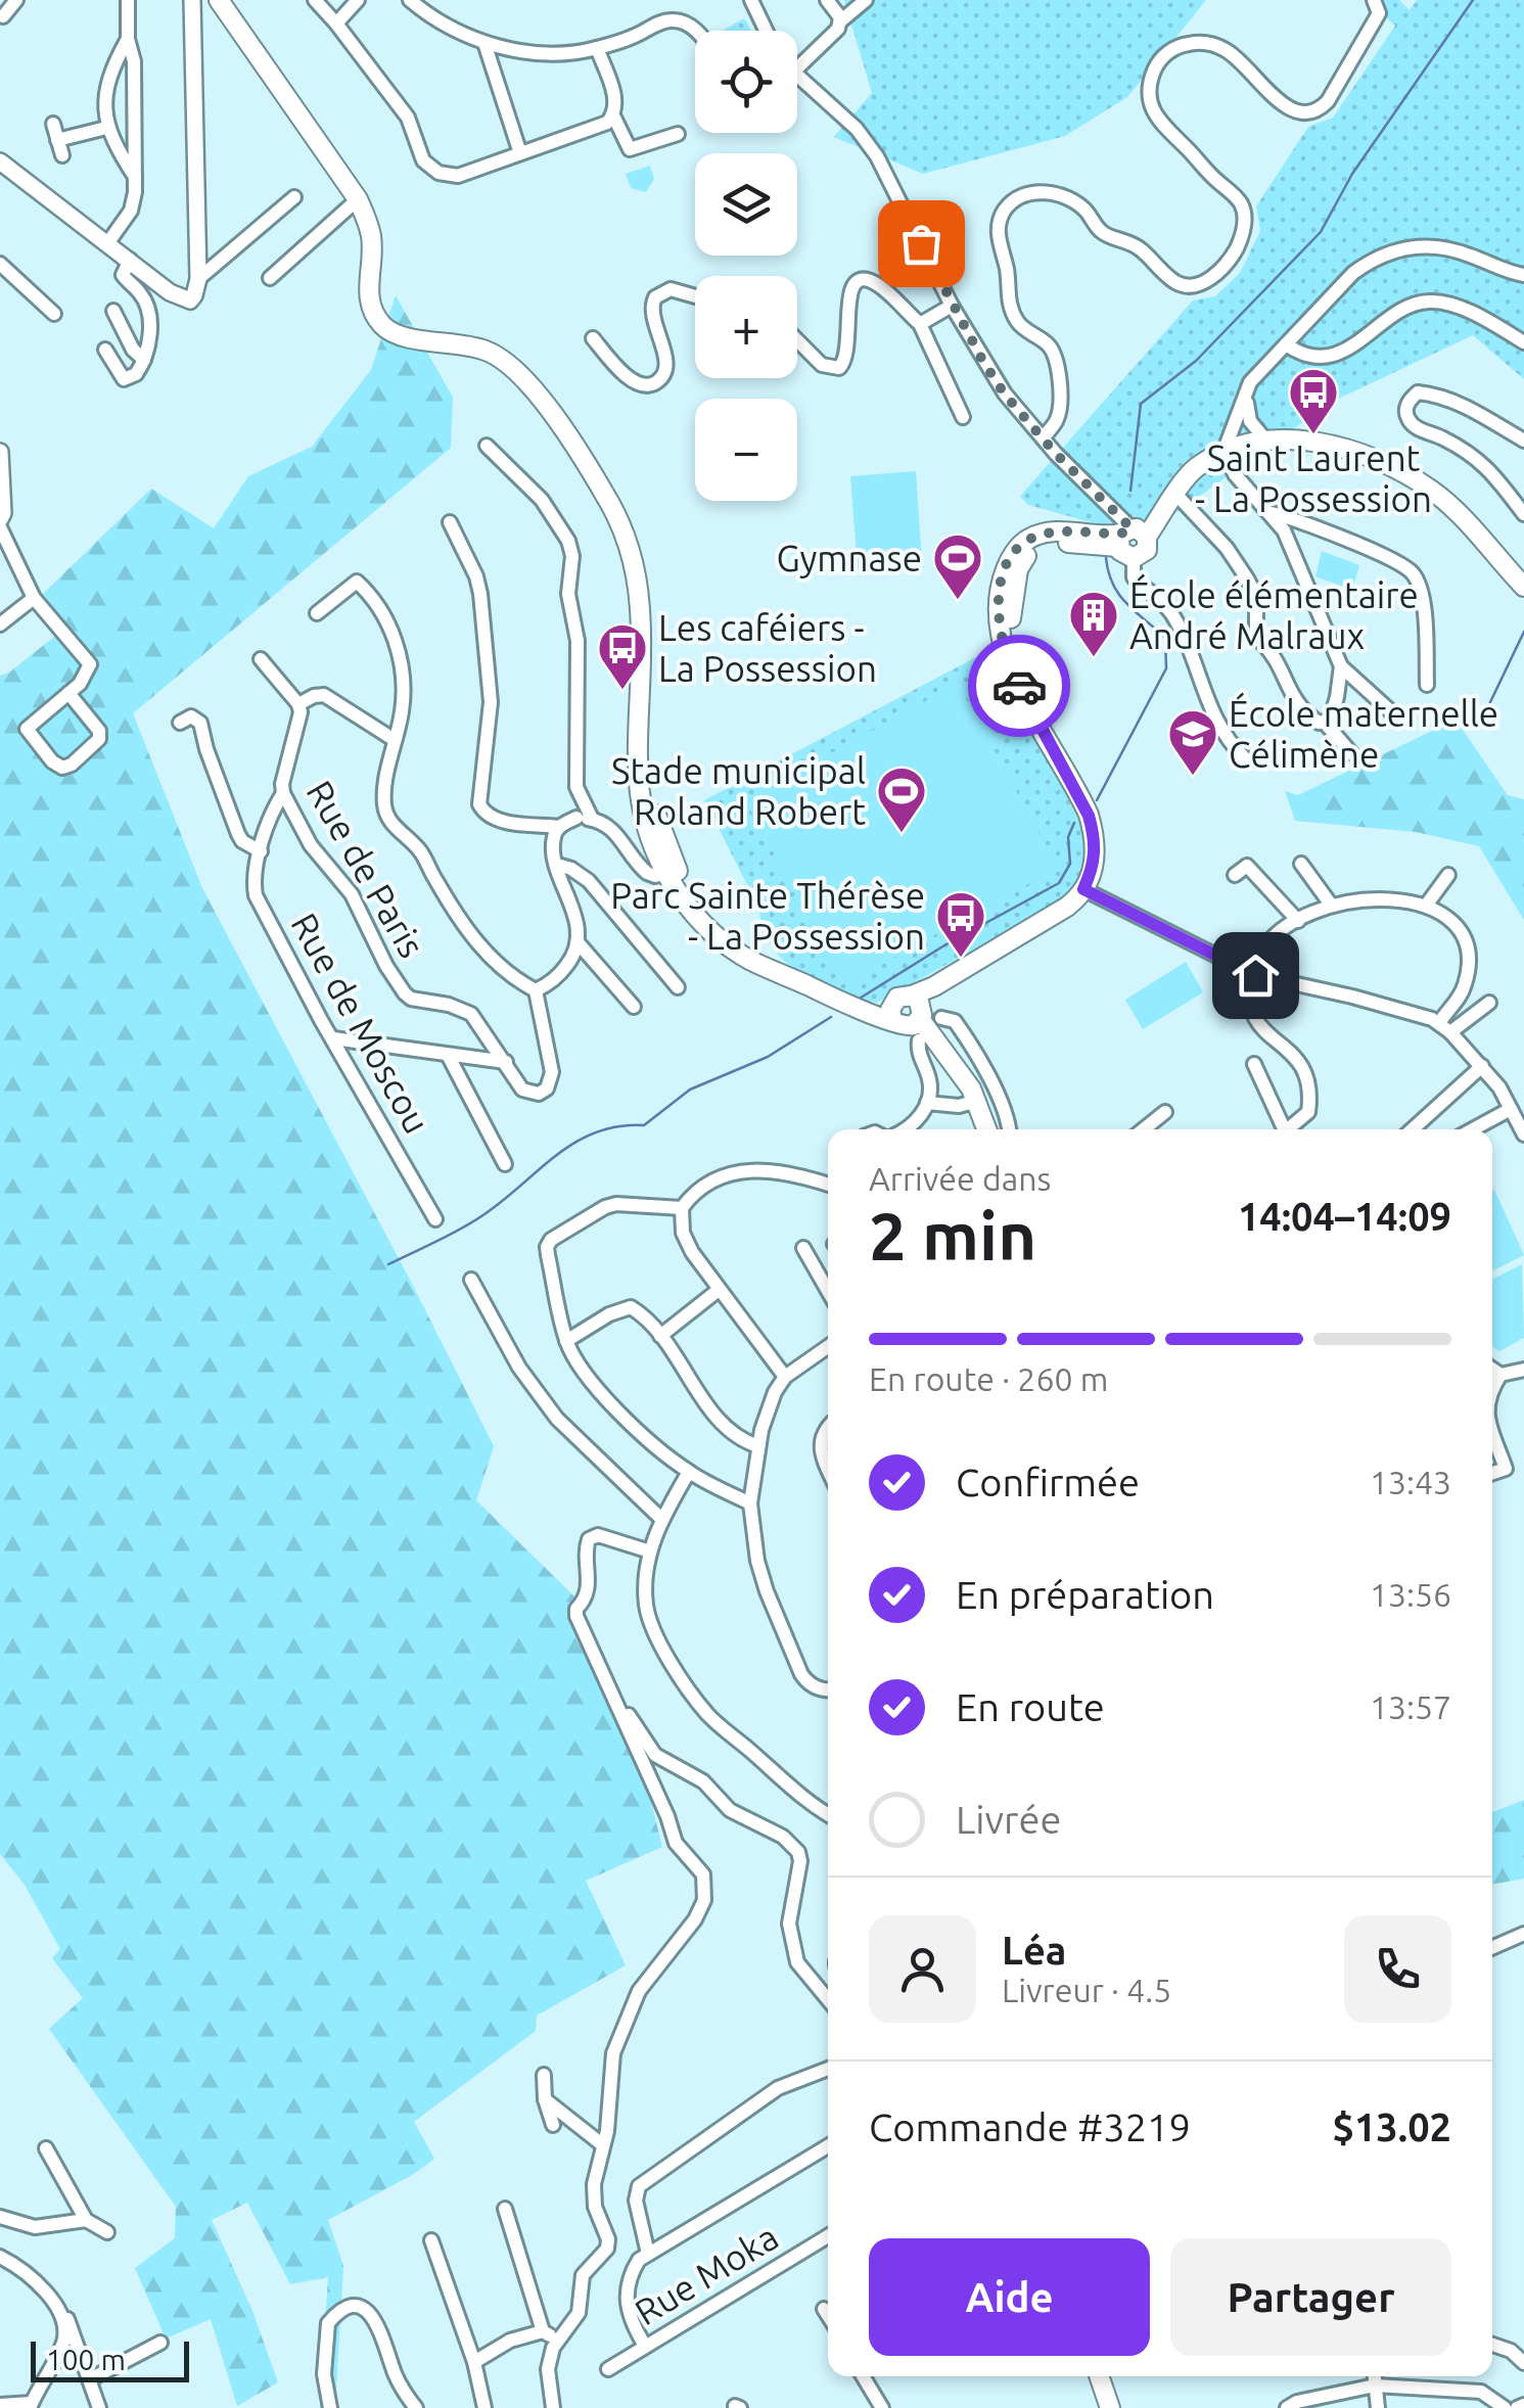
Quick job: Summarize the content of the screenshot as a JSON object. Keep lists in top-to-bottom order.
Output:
{
  "streets": {
    "street": ["Rue de Paris", "Rue de Moscou", "Rue Moka"]
  },
  "crossings": [
    ["Rue de Paris", "Rue de Moscou"]
  ],
  "places": {
    "bus stop": ["Saint Laurent - La Possession", "Les caféiers - La Possession", "Parc Sainte Thérèse - La Possession"],
    "sports": ["Gymnase", "Stade municipal Roland Robert"],
    "building": ["École élémentaire André Malraux"],
    "school or university": ["École maternelle Célimène"]
  },
  "scale_bar": "100 m",
  "page": {
    "map_buttons": ["+", "−"],
    "heading": ["2 min", "Arrivée dans", "14:04–14:09"],
    "panel": [
      "Léa",
      "Livreur · 4.5",
      "Commande #3219",
      "$13.02"
    ],
    "bar": "En route · 260 m",
    "list": [
      ["Confirmée", "13:43"],
      ["En préparation", "13:56"],
      ["En route", "13:57"],
      "Livrée"
    ],
    "buttons": ["Aide", "Partager"],
    "scale": "100 m"
  }
}
